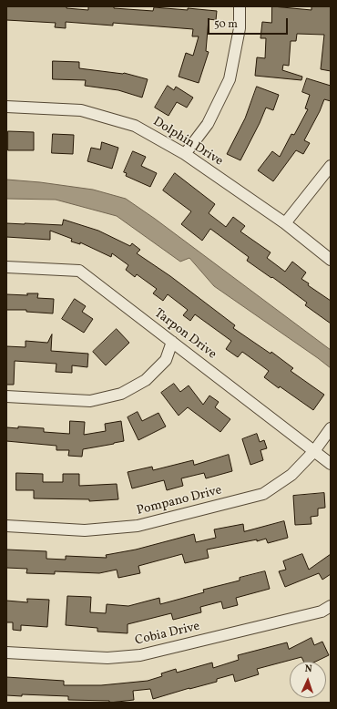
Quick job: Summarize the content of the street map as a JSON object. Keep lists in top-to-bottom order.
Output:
{
  "streets": {
    "street": [
      "Dolphin Drive",
      "Tarpon Drive",
      "Pompano Drive",
      "Cobia Drive"
    ]
  },
  "crossings": [
    ["Tarpon Drive", "Pompano Drive"]
  ],
  "scale_bar": "50 m",
  "north": "top"
}
